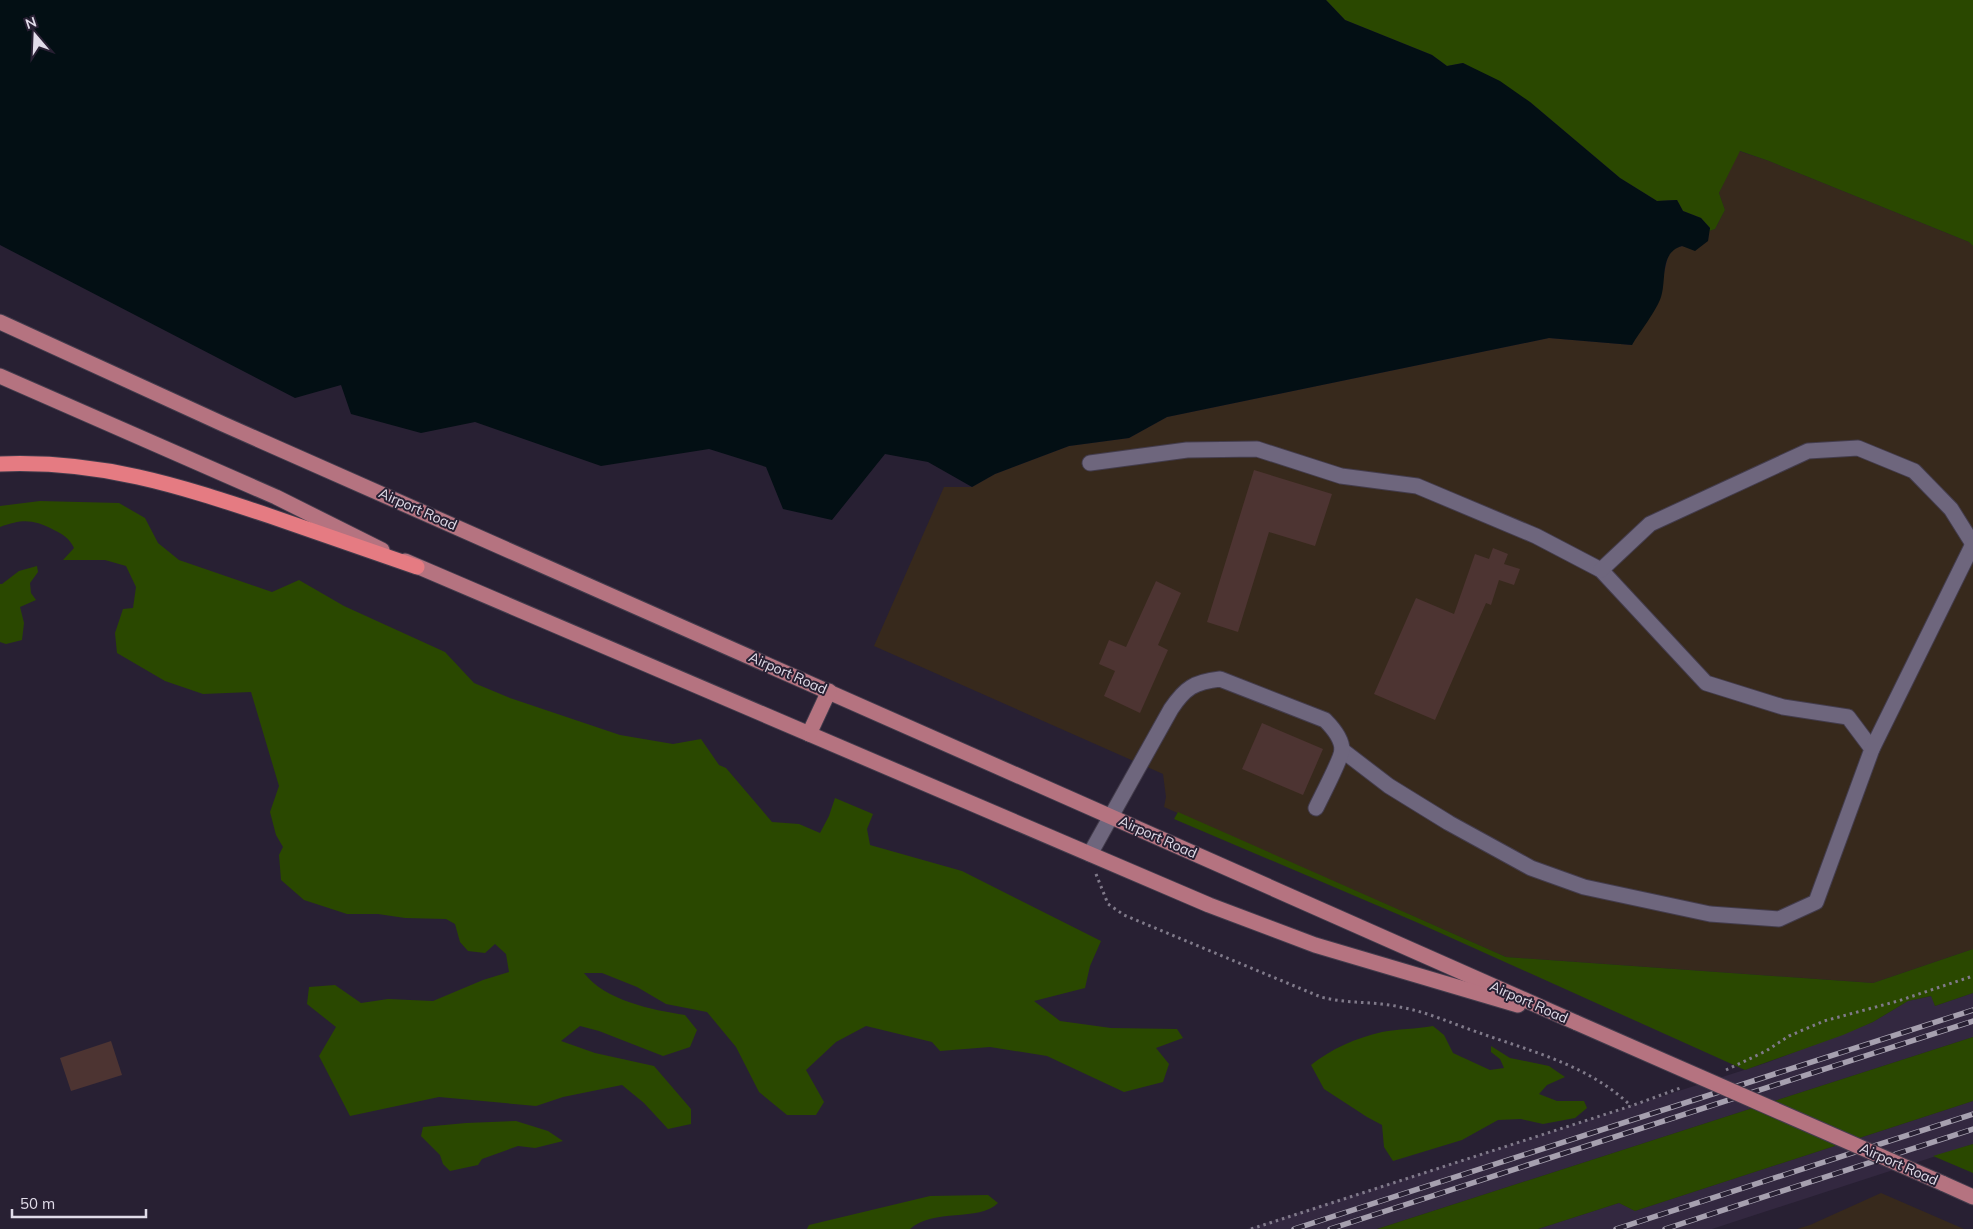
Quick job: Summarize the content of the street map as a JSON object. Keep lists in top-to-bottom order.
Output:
{
  "streets": {
    "main road": ["Airport Road"]
  },
  "scale_bar": "50 m",
  "north": "top"
}
